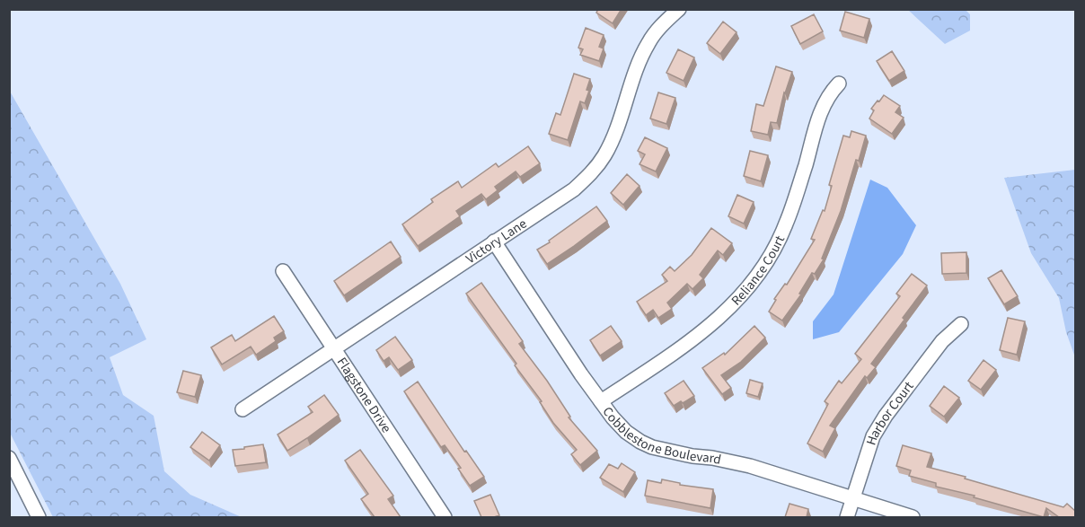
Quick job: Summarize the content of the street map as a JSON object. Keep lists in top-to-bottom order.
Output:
{
  "streets": {
    "street": [
      "Victory Lane",
      "Reliance Court",
      "Flagstone Drive",
      "Harbor Court",
      "Cobblestone Boulevard"
    ]
  },
  "crossings": [
    ["Victory Lane", "Flagstone Drive"],
    ["Victory Lane", "Cobblestone Boulevard"],
    ["Reliance Court", "Cobblestone Boulevard"],
    ["Harbor Court", "Cobblestone Boulevard"]
  ]
}
